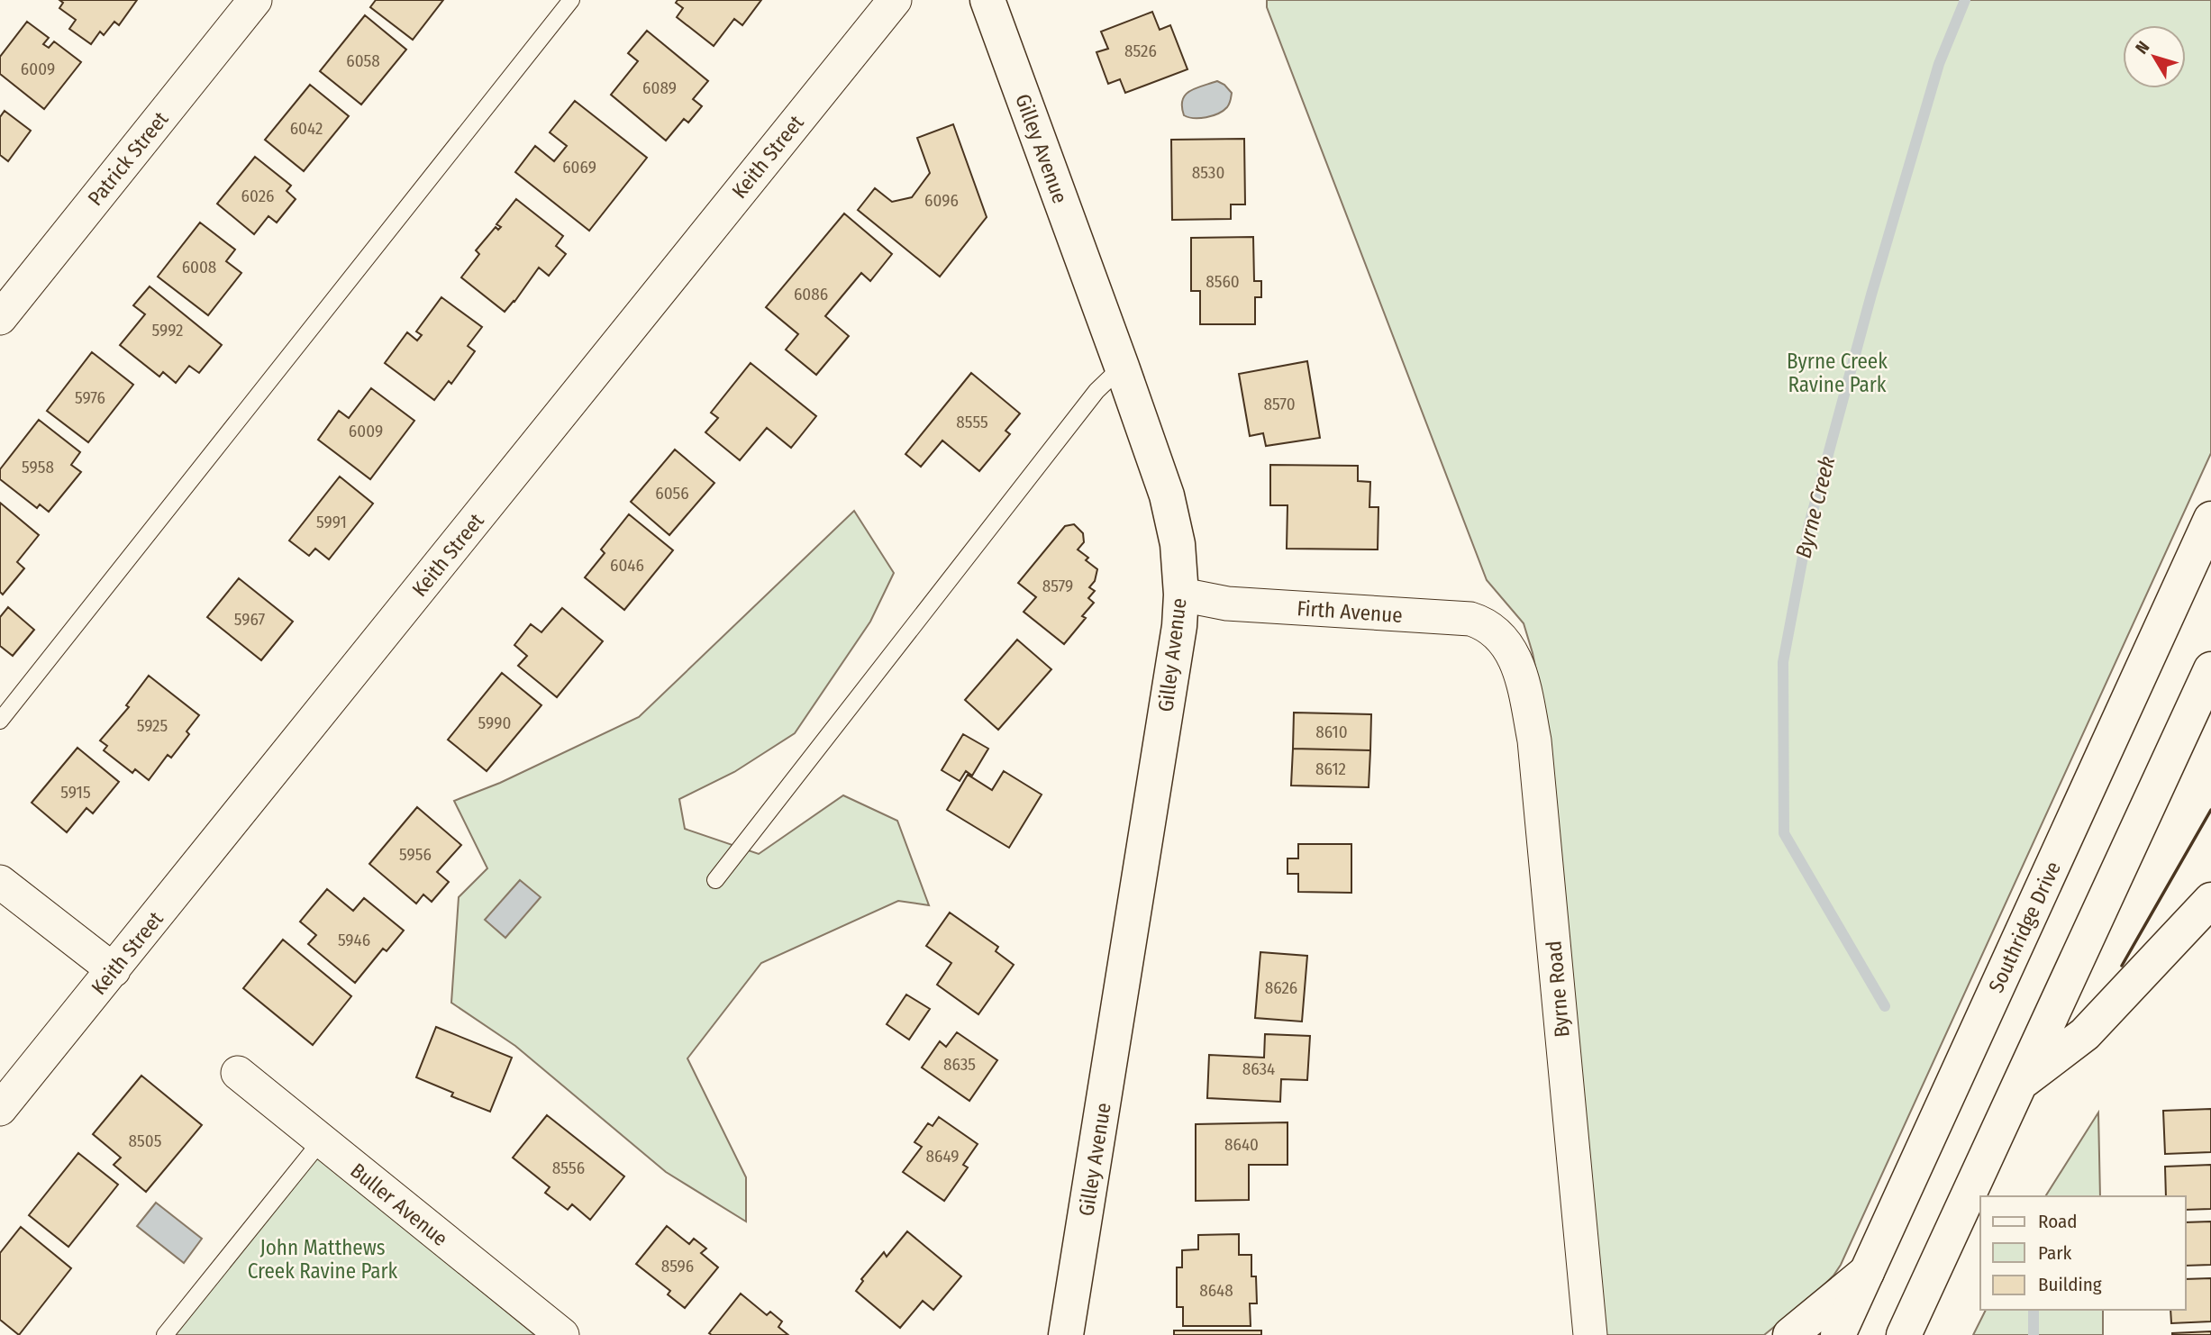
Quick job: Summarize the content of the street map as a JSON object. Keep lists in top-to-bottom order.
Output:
{
  "streets": {
    "main road": ["Gilley Avenue", "Southridge Drive"],
    "street": [
      "Keith Street",
      "Patrick Street",
      "Firth Avenue",
      "Byrne Road",
      "Buller Avenue"
    ]
  },
  "crossings": [
    ["Gilley Avenue", "Firth Avenue"],
    ["Firth Avenue", "Byrne Road"]
  ],
  "water": ["Byrne Creek"],
  "parks": ["Byrne Creek Ravine Park", "John Matthews Creek Ravine Park"],
  "house_numbers": [
    "8526",
    "6058",
    "6009",
    "6089",
    "6042",
    "6069",
    "8530",
    "6026",
    "6096",
    "6008",
    "8560",
    "6086",
    "5992",
    "5976",
    "8570",
    "8555",
    "6009",
    "5958",
    "6056",
    "5991",
    "6046",
    "8579",
    "5967",
    "5990",
    "5925",
    "8610",
    "8612",
    "5915",
    "5956",
    "5946",
    "8626",
    "8635",
    "8634",
    "8505",
    "8640",
    "8649",
    "8556",
    "8596",
    "8648"
  ],
  "legend": ["Road", "Park", "Building"],
  "north": "top left"
}
